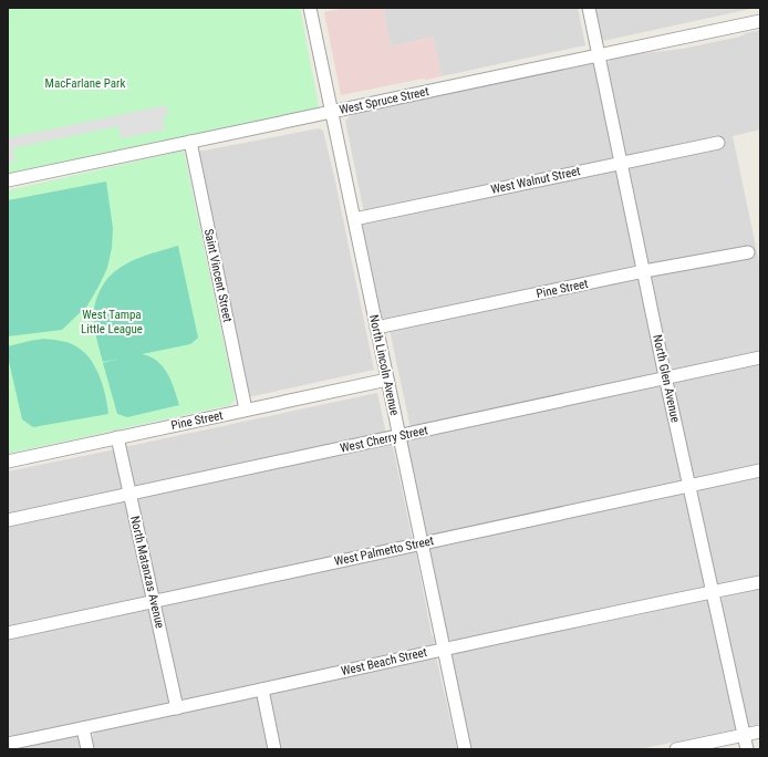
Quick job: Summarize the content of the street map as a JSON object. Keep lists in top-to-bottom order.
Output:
{
  "streets": {
    "street": [
      "West Spruce Street",
      "West Walnut Street",
      "Saint Vincent Street",
      "Pine Street",
      "North Lincoln Avenue",
      "North Glen Avenue",
      "West Cherry Street",
      "West Palmetto Street",
      "North Matanzas Avenue",
      "West Beach Street"
    ]
  },
  "crossings": [
    ["West Spruce Street", "Saint Vincent Street"],
    ["West Spruce Street", "North Lincoln Avenue"],
    ["West Spruce Street", "North Glen Avenue"],
    ["West Walnut Street", "North Lincoln Avenue"],
    ["West Walnut Street", "North Glen Avenue"],
    ["Saint Vincent Street", "Pine Street"],
    ["Pine Street", "North Lincoln Avenue"],
    ["Pine Street", "North Glen Avenue"],
    ["Pine Street", "North Matanzas Avenue"],
    ["North Lincoln Avenue", "West Cherry Street"],
    ["North Lincoln Avenue", "West Palmetto Street"],
    ["North Lincoln Avenue", "West Beach Street"],
    ["North Glen Avenue", "West Cherry Street"],
    ["North Glen Avenue", "West Palmetto Street"],
    ["North Glen Avenue", "West Beach Street"],
    ["West Cherry Street", "North Matanzas Avenue"],
    ["West Palmetto Street", "North Matanzas Avenue"],
    ["North Matanzas Avenue", "West Beach Street"]
  ],
  "parks": ["MacFarlane Park", "West Tampa Little League"]
}
